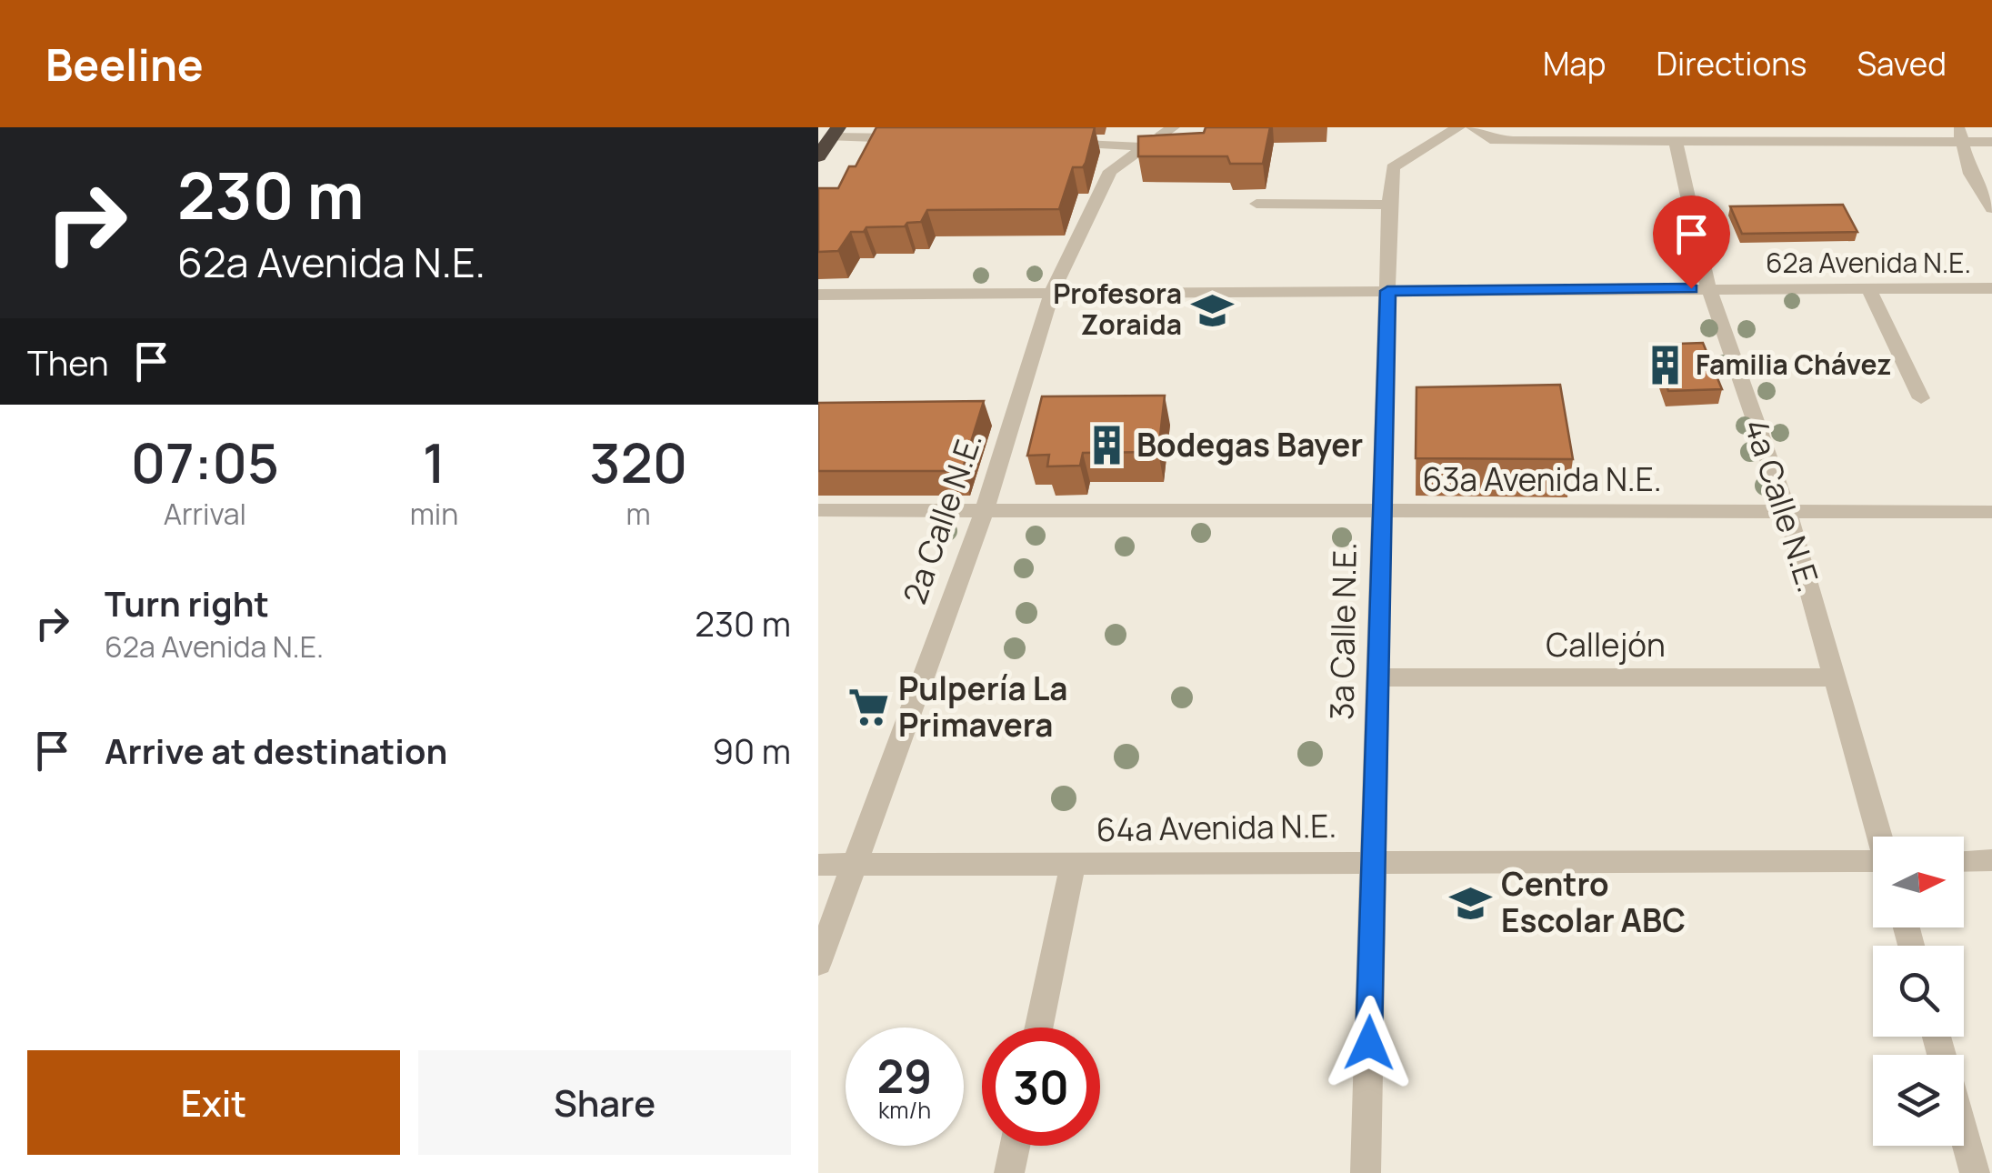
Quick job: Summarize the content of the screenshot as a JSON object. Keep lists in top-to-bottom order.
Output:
{
  "streets": {
    "street": [
      "62a Avenida N.E.",
      "63a Avenida N.E.",
      "4a Calle N.E.",
      "2a Calle N.E.",
      "3a Calle N.E.",
      "Callejón",
      "64a Avenida N.E."
    ]
  },
  "crossings": [
    ["62a Avenida N.E.", "4a Calle N.E."],
    ["62a Avenida N.E.", "2a Calle N.E."],
    ["62a Avenida N.E.", "3a Calle N.E."],
    ["63a Avenida N.E.", "4a Calle N.E."],
    ["63a Avenida N.E.", "2a Calle N.E."],
    ["63a Avenida N.E.", "3a Calle N.E."],
    ["4a Calle N.E.", "Callejón"],
    ["2a Calle N.E.", "64a Avenida N.E."],
    ["3a Calle N.E.", "Callejón"],
    ["3a Calle N.E.", "64a Avenida N.E."]
  ],
  "places": {
    "school or university": ["Profesora Zoraida", "Centro Escolar ABC"],
    "building": ["Familia Chávez", "Bodegas Bayer"],
    "supermarket": ["Pulpería La Primavera"]
  },
  "north": "right",
  "page": {
    "header": "Beeline",
    "nav": ["Map", "Directions", "Saved"],
    "turn": ["230 m", "62a Avenida N.E."],
    "then": "Then",
    "eta": [
      "07:05",
      "Arrival",
      "1",
      "min",
      "320",
      "m"
    ],
    "list": [
      {
        "name": "Turn right",
        "note": "62a Avenida N.E.",
        "value": "230 m"
      },
      {
        "name": "Arrive at destination",
        "value": "90 m"
      }
    ],
    "speed": "29 km/h",
    "limit": "30",
    "buttons": ["Exit", "Share"]
  }
}
